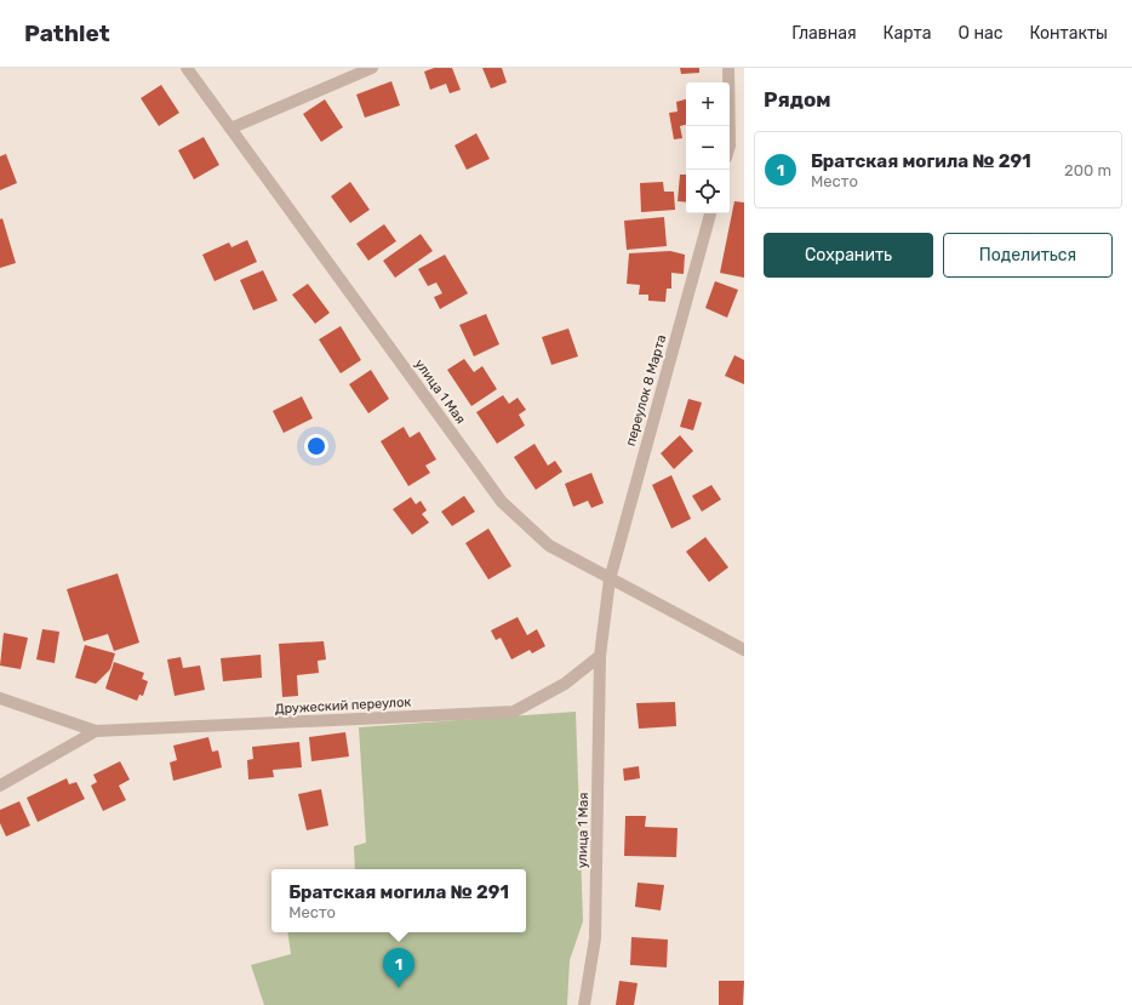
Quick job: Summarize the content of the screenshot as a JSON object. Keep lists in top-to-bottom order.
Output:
{
  "streets": {
    "street": ["переулок 8 Марта", "улица 1 Мая", "Дружеский переулок"]
  },
  "crossings": [
    ["переулок 8 Марта", "улица 1 Мая"],
    ["улица 1 Мая", "Дружеский переулок"]
  ],
  "page": {
    "header": "Pathlet",
    "nav": [
      "Главная",
      "Карта",
      "О нас",
      "Контакты"
    ],
    "heading": "Рядом",
    "map_buttons": ["+", "−"],
    "list": [
      {
        "mark": "1",
        "name": "Братская могила № 291",
        "note": "Место",
        "value": "200 m"
      }
    ],
    "buttons": ["Сохранить", "Поделиться"],
    "popup": ["Братская могила № 291", "Место"],
    "pins": "1"
  }
}
